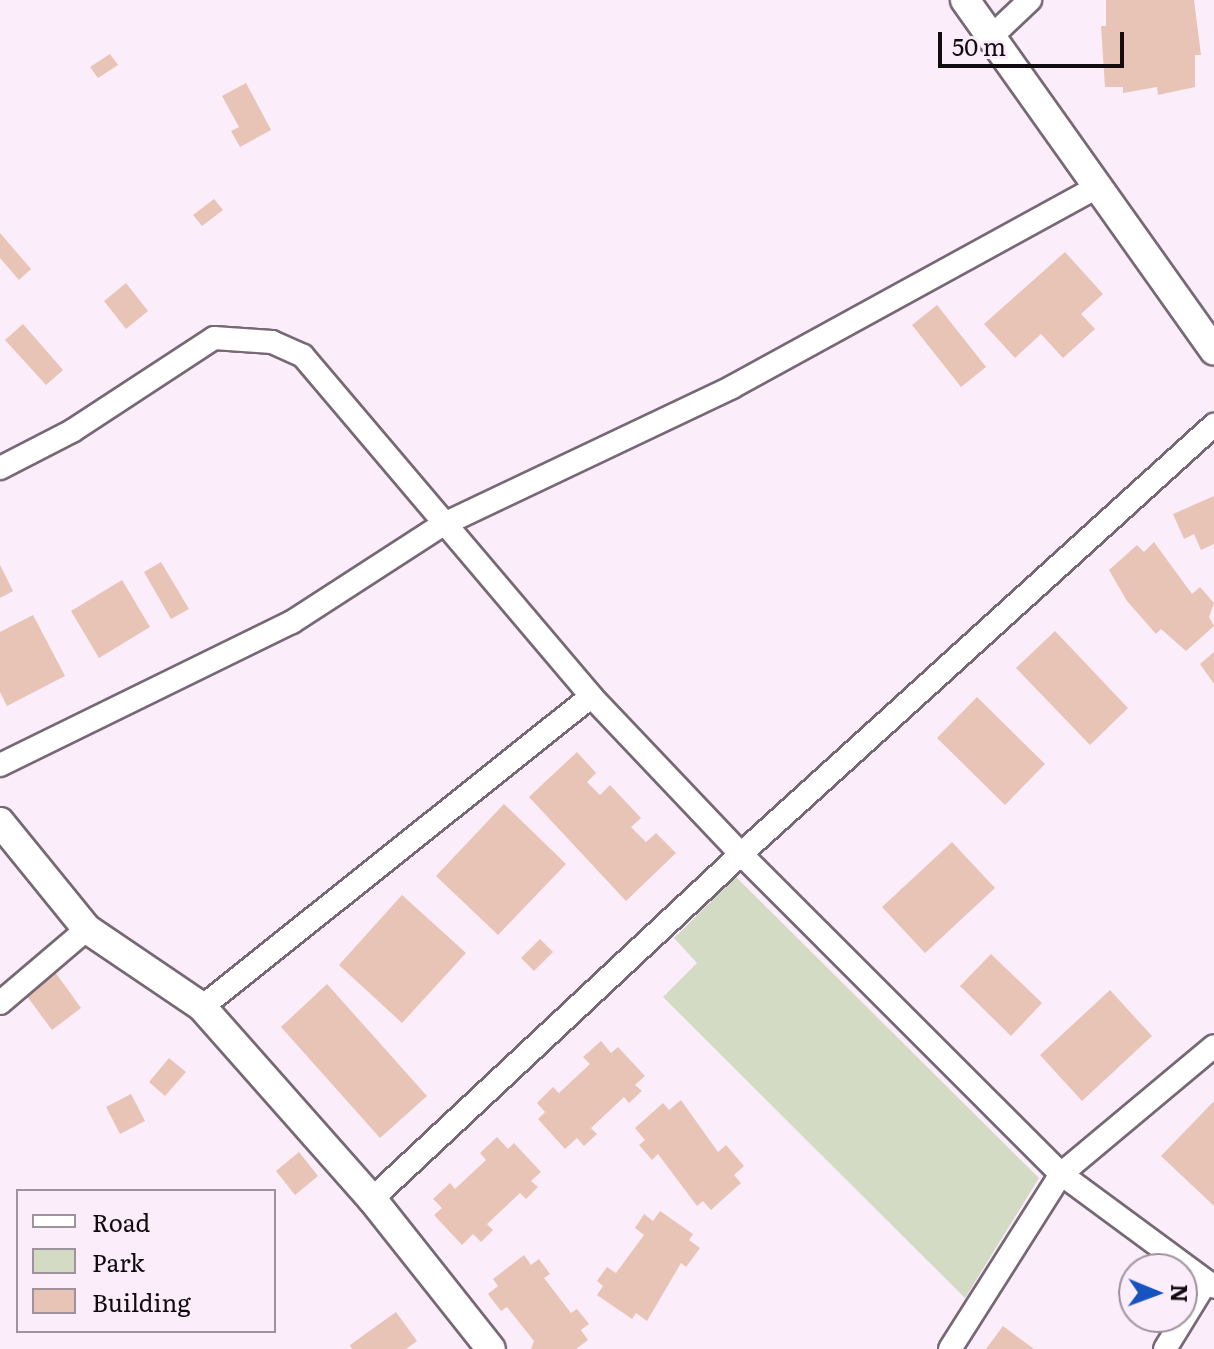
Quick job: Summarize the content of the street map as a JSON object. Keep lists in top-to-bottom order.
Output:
{
  "legend": ["Road", "Park", "Building"],
  "scale_bar": "50 m",
  "north": "right"
}
